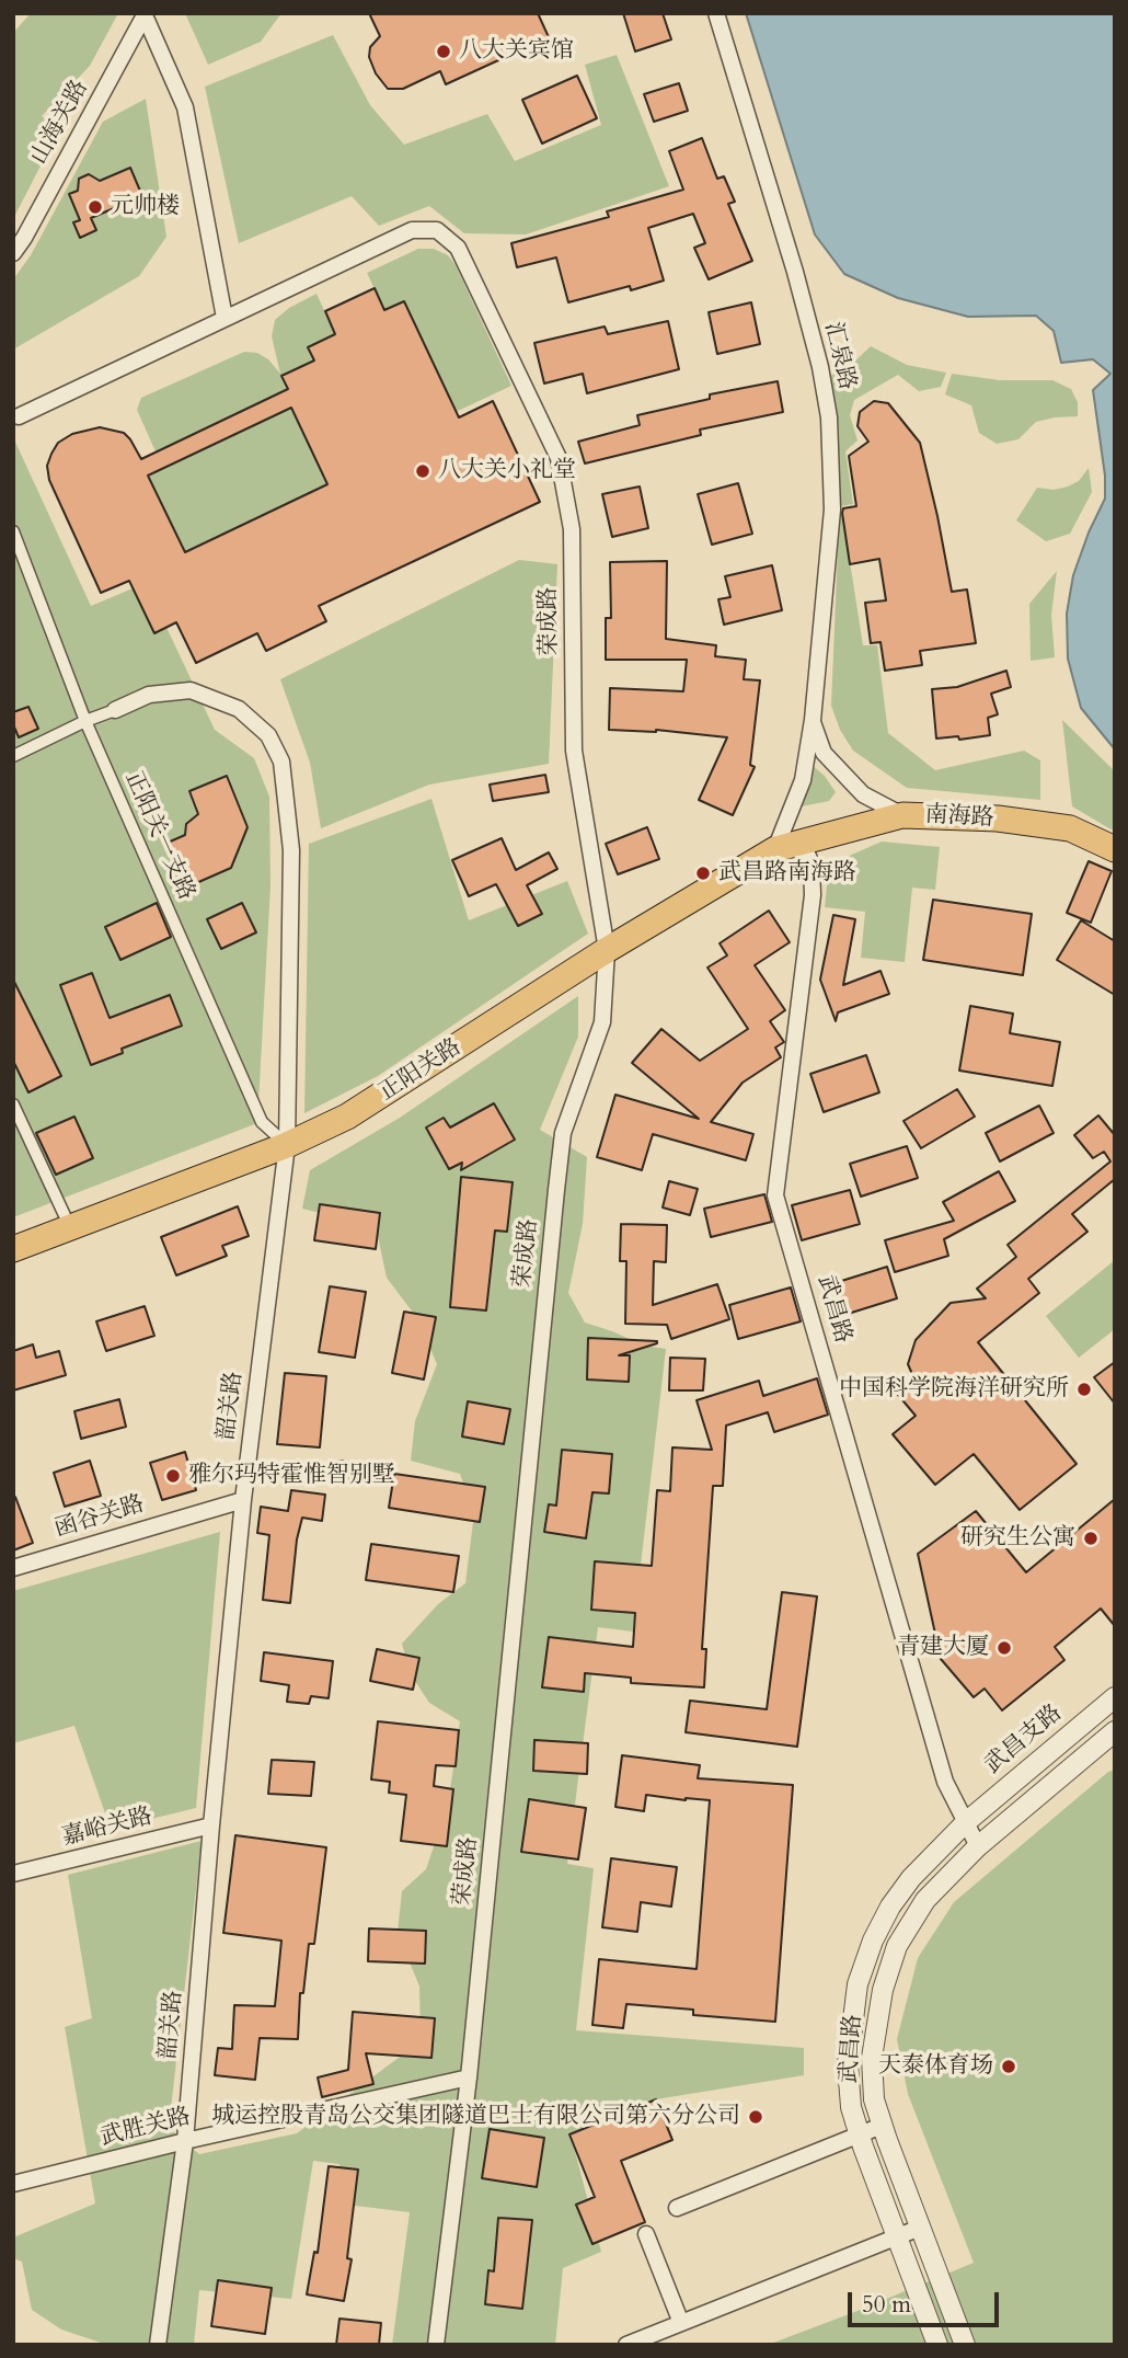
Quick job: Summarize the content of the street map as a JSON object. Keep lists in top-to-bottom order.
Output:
{
  "streets": {
    "main road": ["南海路", "正阳关路"],
    "street": [
      "山海关路",
      "汇泉路",
      "荣成路",
      "正阳关一支路",
      "武昌路",
      "韶关路",
      "函谷关路",
      "武昌支路",
      "嘉峪关路",
      "武胜关路"
    ]
  },
  "crossings": [
    ["汇泉路", "正阳关路"],
    ["荣成路", "正阳关路"],
    ["荣成路", "武胜关路"],
    ["南海路", "正阳关路"],
    ["南海路", "武昌路"],
    ["正阳关一支路", "正阳关路"],
    ["正阳关一支路", "韶关路"],
    ["正阳关路", "武昌路"],
    ["正阳关路", "韶关路"],
    ["武昌路", "武昌支路"],
    ["韶关路", "函谷关路"],
    ["韶关路", "嘉峪关路"],
    ["韶关路", "武胜关路"]
  ],
  "places": [
    "八大关宾馆",
    "元帅楼",
    "八大关小礼堂",
    "武昌路南海路",
    "中国科学院海洋研究所",
    "雅尔玛特霍惟智别墅",
    "研究生公寓",
    "青建大厦",
    "天泰体育场",
    "城运控股青岛公交集团隧道巴士有限公司第六分公司"
  ],
  "scale_bar": "50 m"
}
